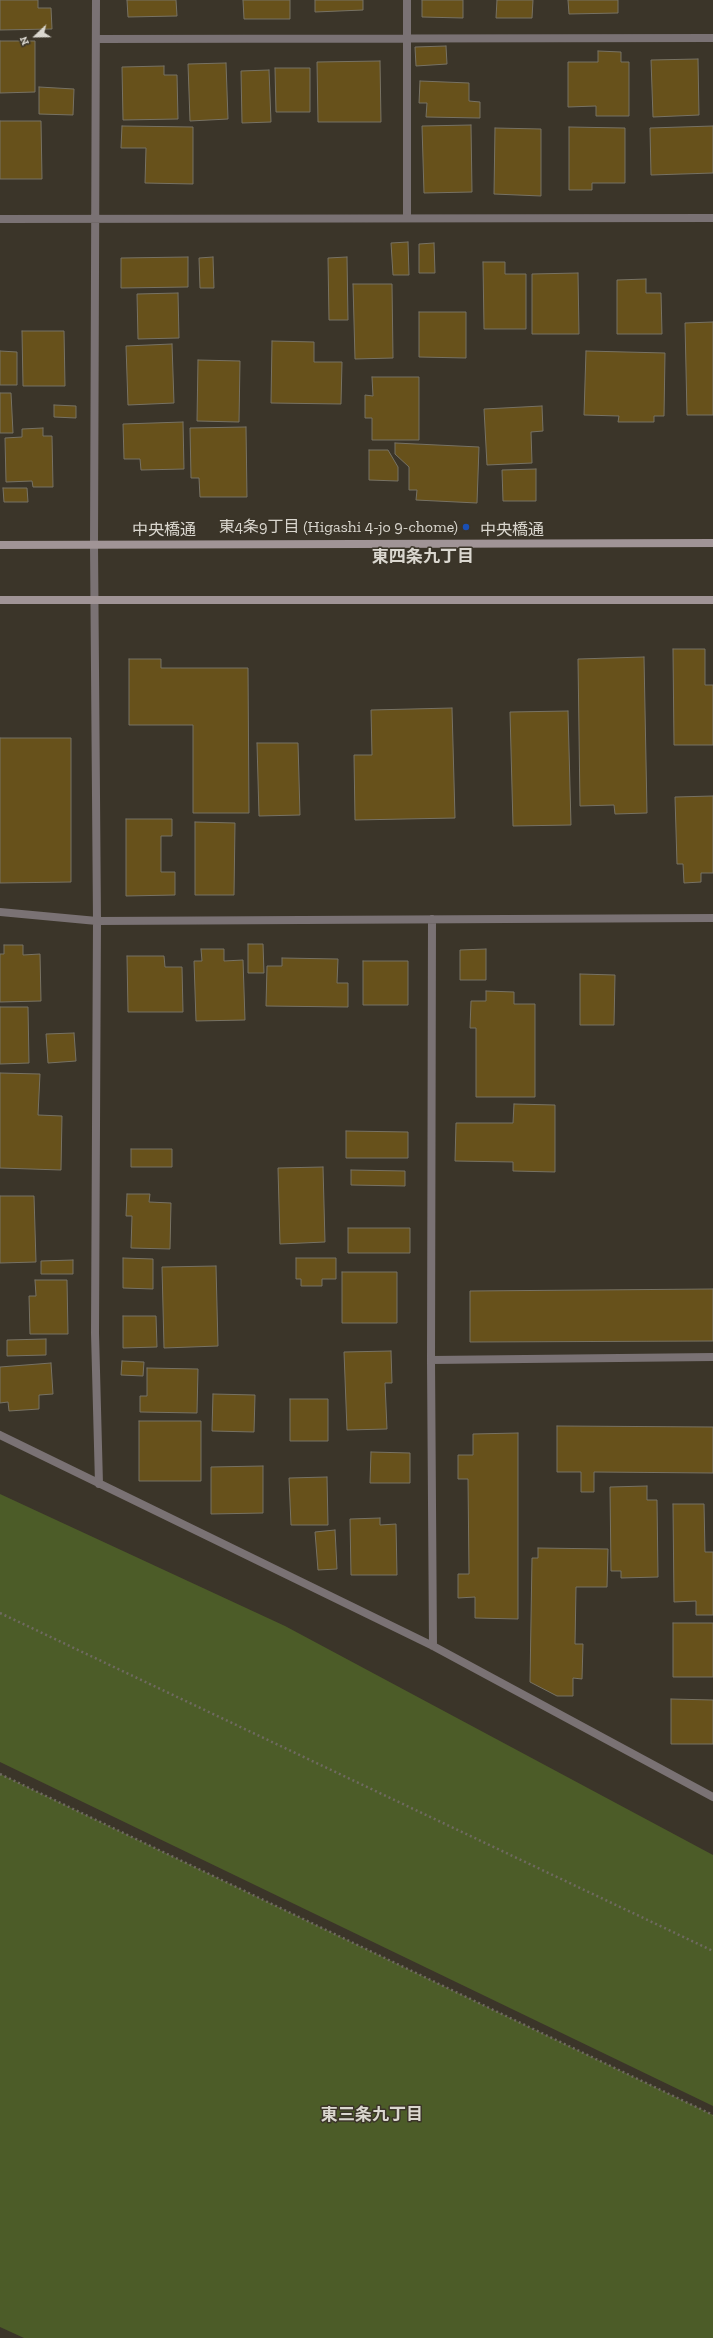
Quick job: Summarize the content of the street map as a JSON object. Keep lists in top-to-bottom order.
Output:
{
  "streets": {
    "street": ["中央橋通"]
  },
  "districts": ["東四条九丁目", "東三条九丁目"],
  "places": ["東4条9丁目 (Higashi 4-jo 9-chome)"],
  "north": "left"
}
